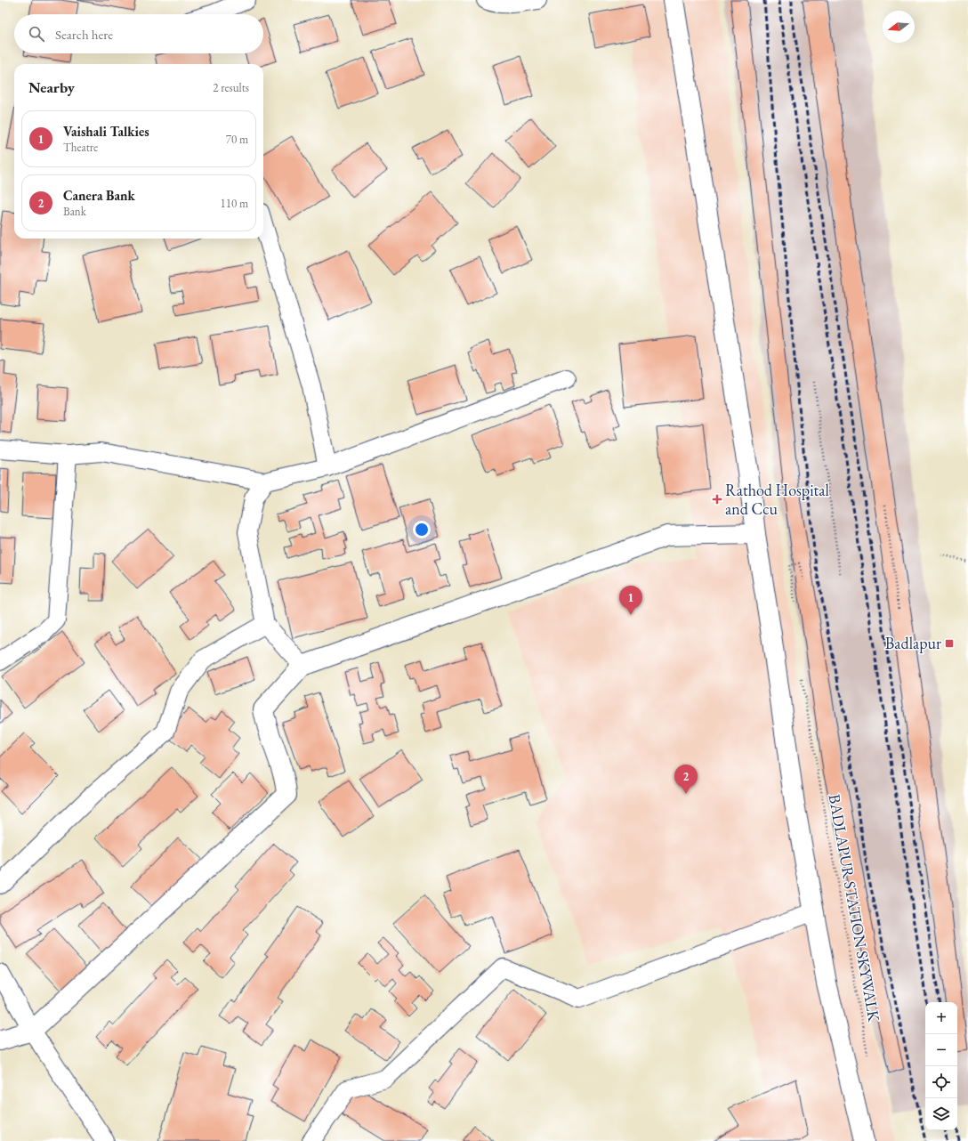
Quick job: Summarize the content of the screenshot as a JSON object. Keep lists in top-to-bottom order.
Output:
{
  "streets": {
    "path": ["BADLAPUR STATION SKYWALK"]
  },
  "places": {
    "health": ["Rathod Hospital and Ccu"],
    "transit": ["Badlapur"]
  },
  "north": "left",
  "page": {
    "search": "Search here",
    "heading": ["Nearby", "2 results"],
    "list": [
      {
        "mark": "1",
        "name": "Vaishali Talkies",
        "note": "Theatre",
        "value": "70 m"
      },
      {
        "mark": "2",
        "name": "Canera Bank",
        "note": "Bank",
        "value": "110 m"
      }
    ],
    "pins": ["1", "2"],
    "map_buttons": ["+", "−"]
  }
}
